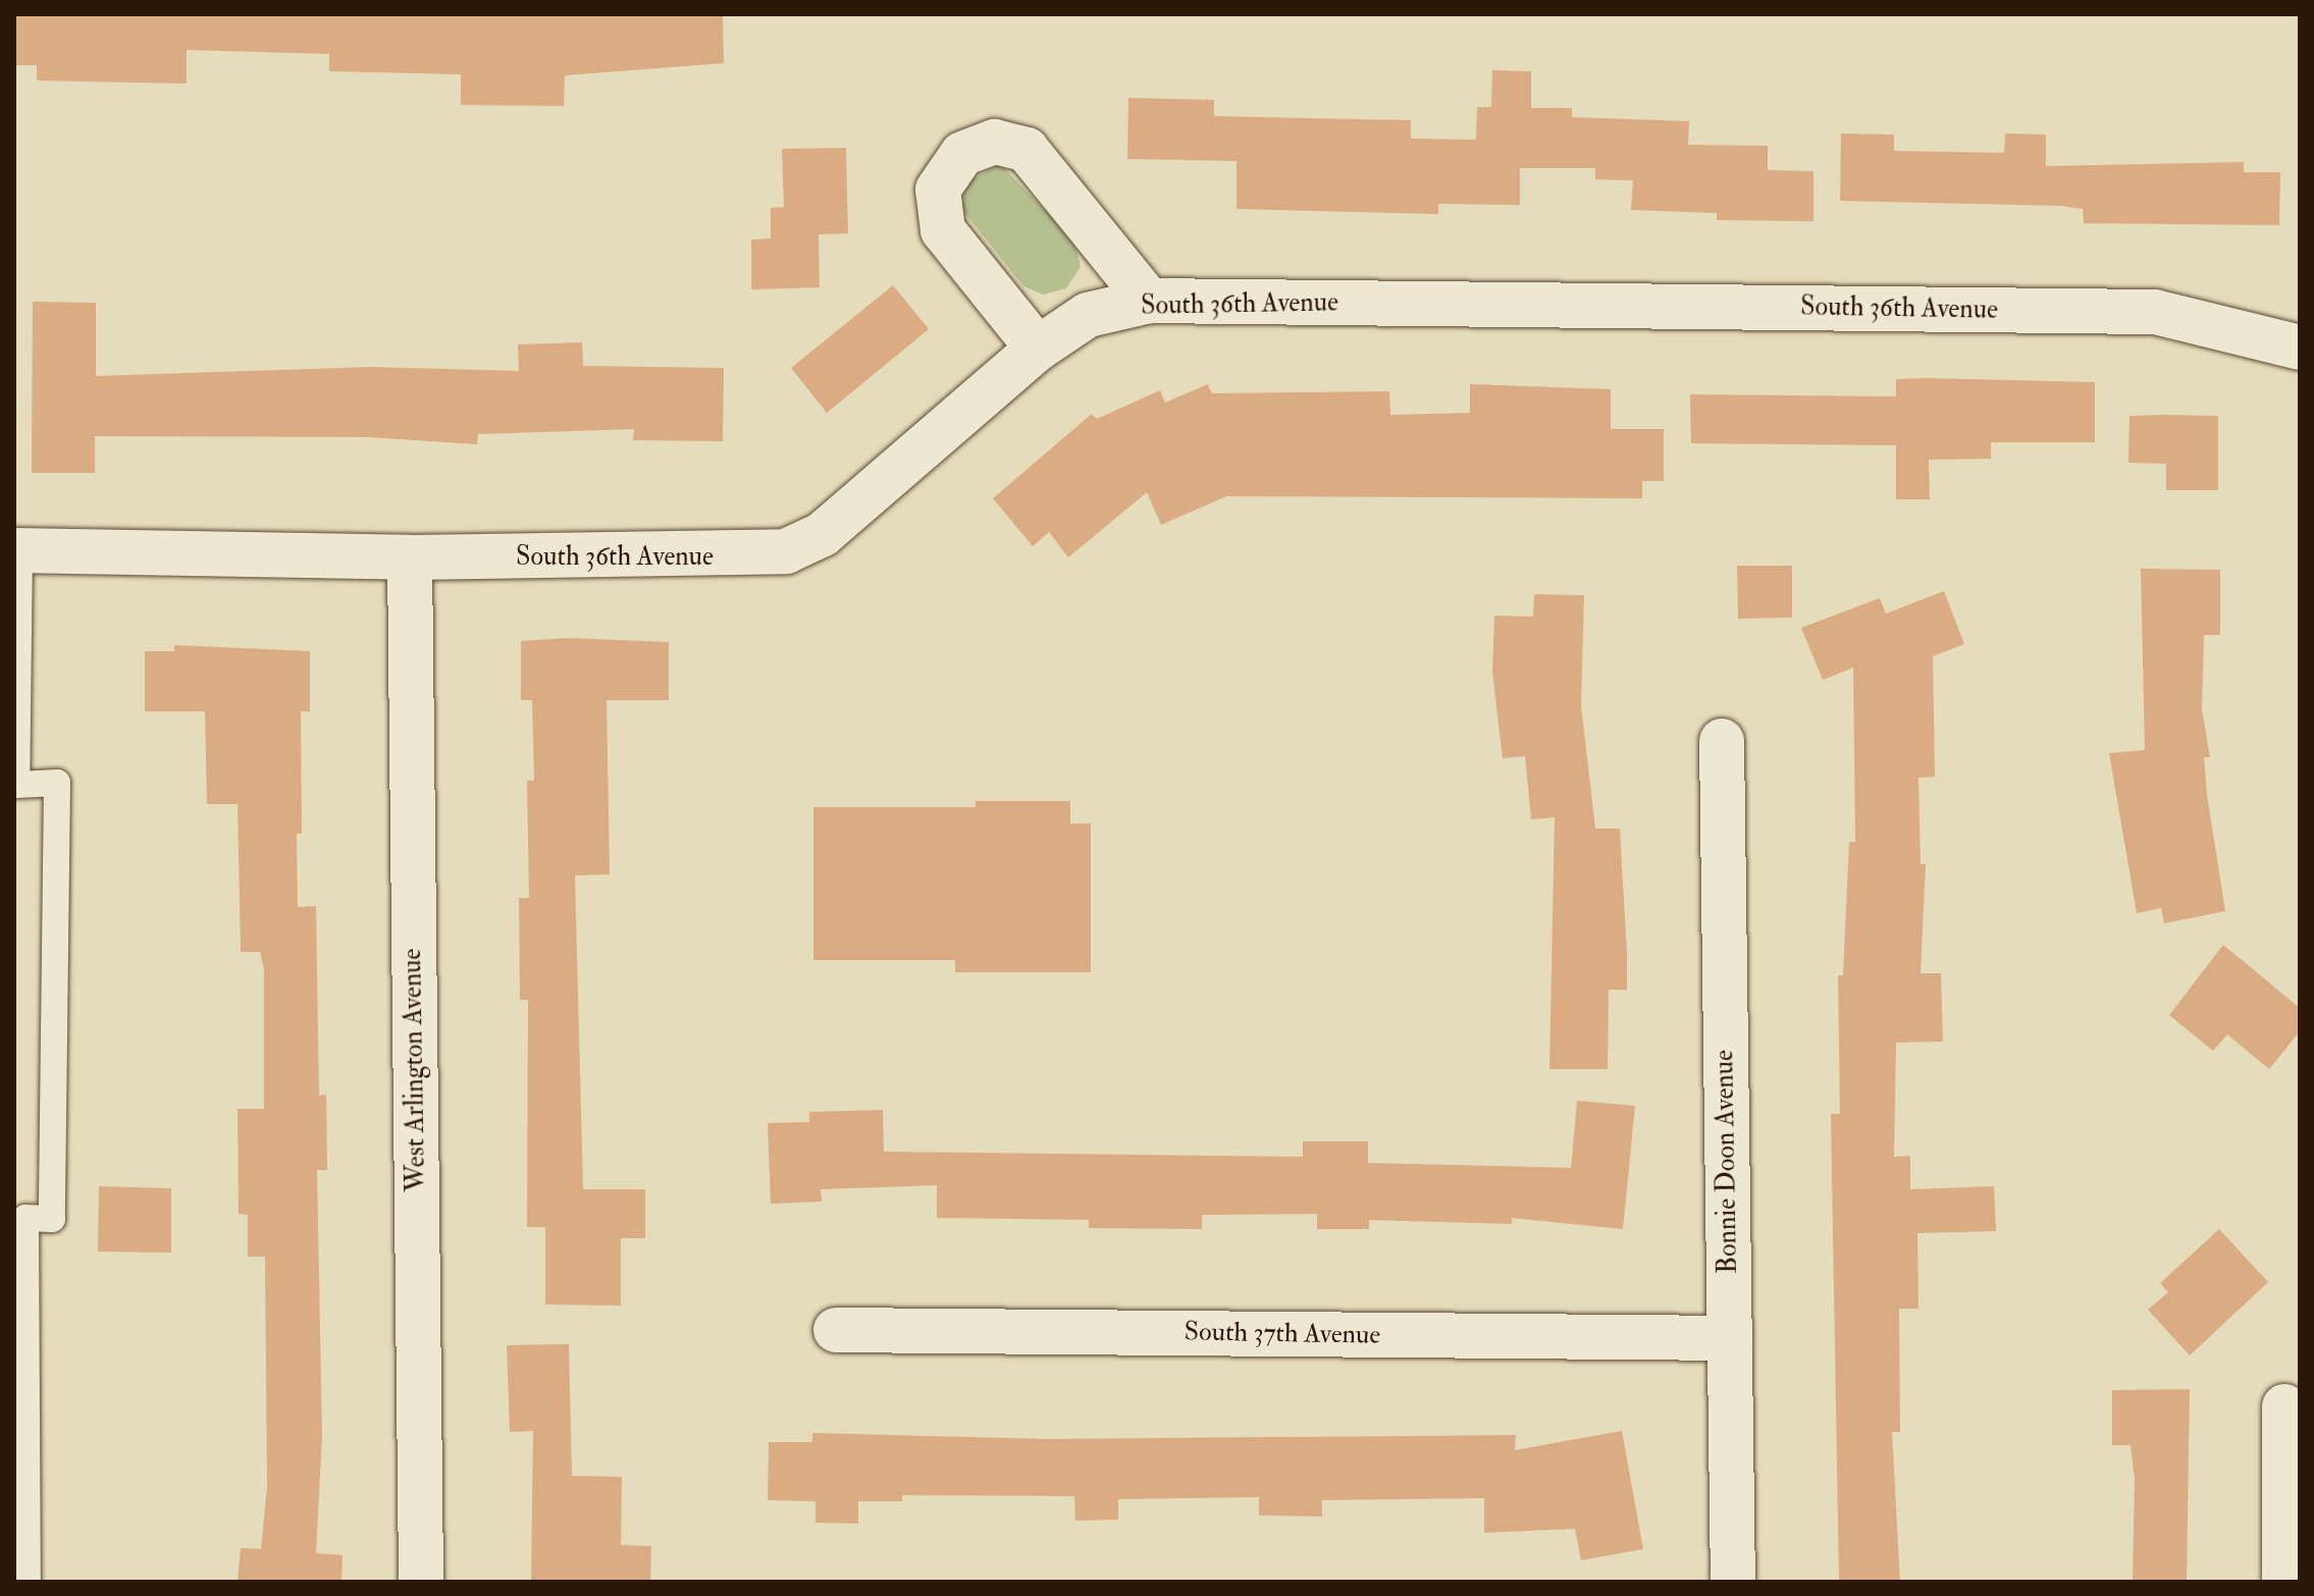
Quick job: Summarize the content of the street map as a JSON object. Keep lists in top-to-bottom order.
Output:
{
  "streets": {
    "street": [
      "South 36th Avenue",
      "West Arlington Avenue",
      "Bonnie Doon Avenue",
      "South 37th Avenue"
    ]
  },
  "crossings": [
    ["South 36th Avenue", "West Arlington Avenue"],
    ["Bonnie Doon Avenue", "South 37th Avenue"]
  ]
}
